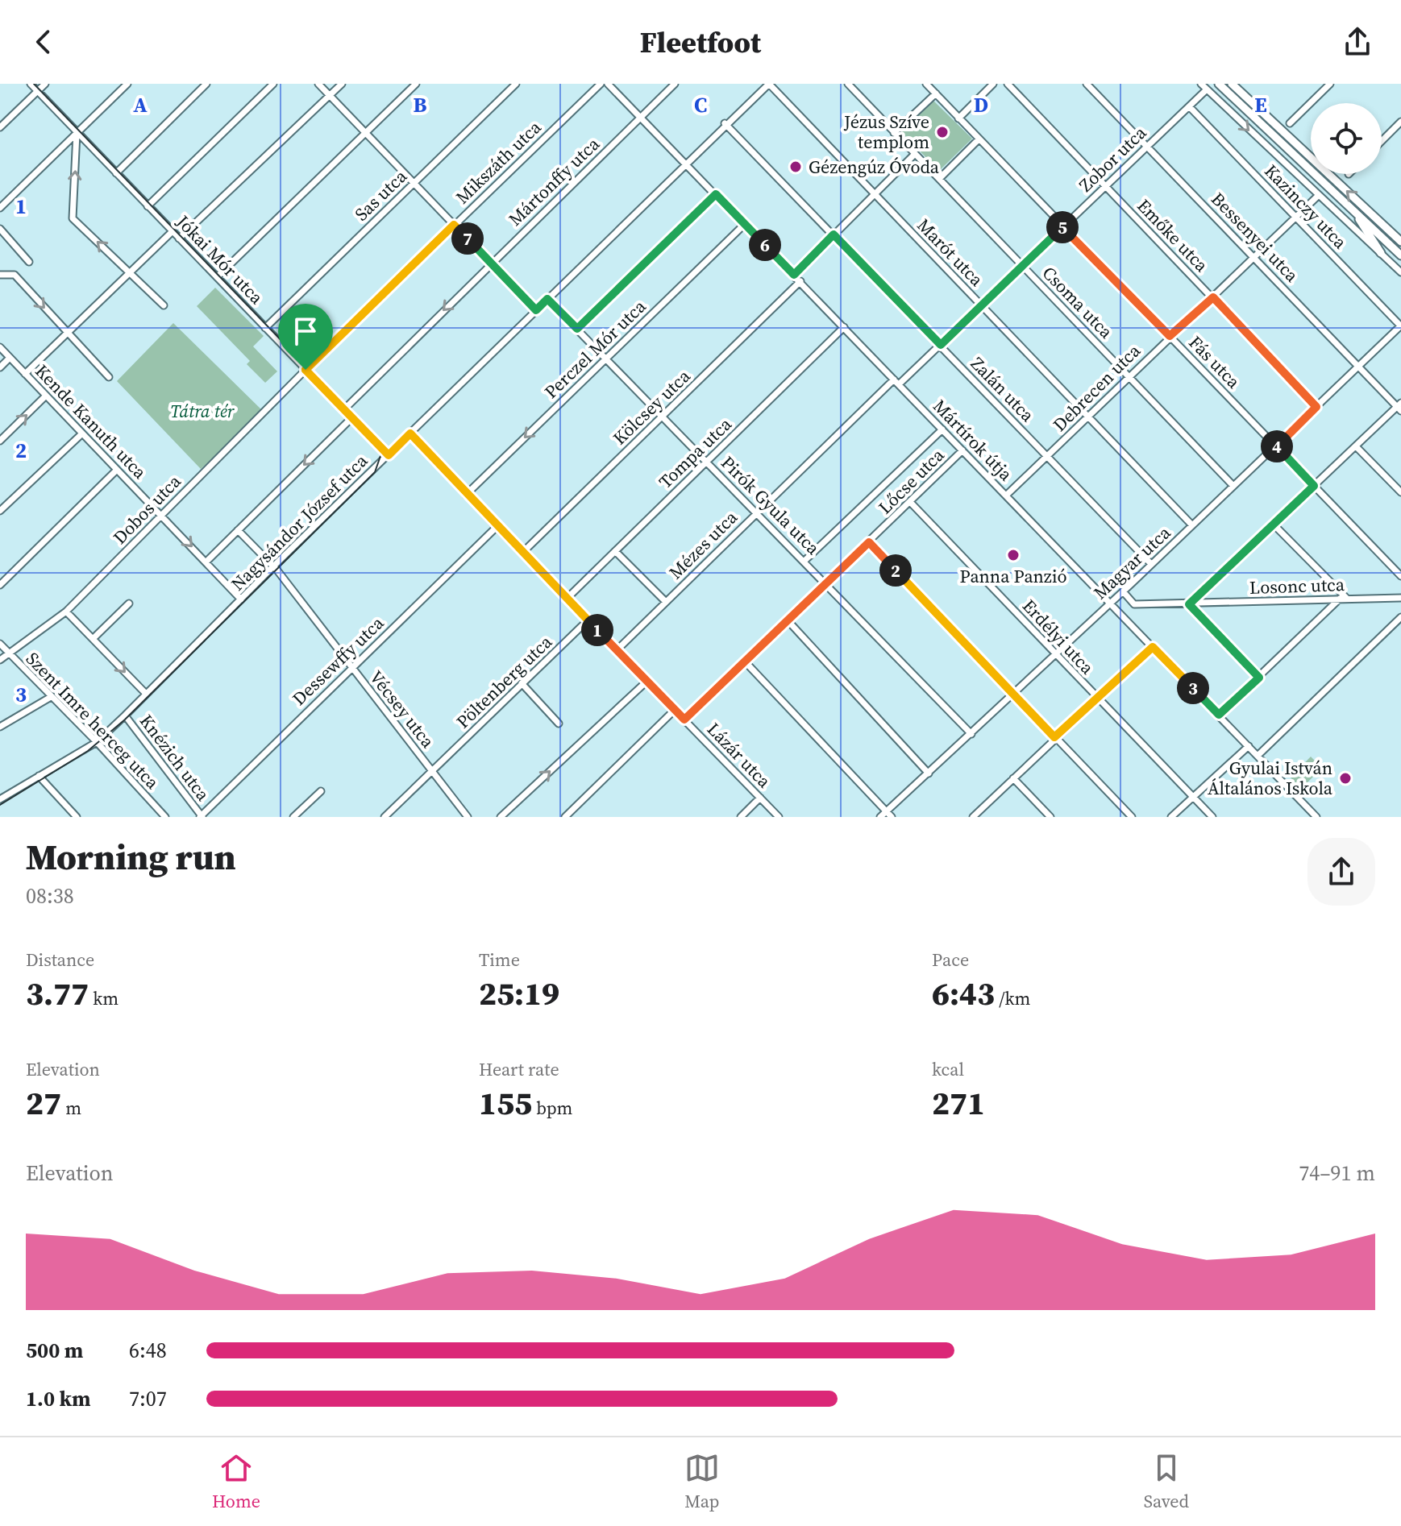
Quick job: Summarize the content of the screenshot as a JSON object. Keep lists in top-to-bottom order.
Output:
{
  "streets": {
    "street": [
      "Zobor utca",
      "Mikszáth utca",
      "Mártonffy utca",
      "Sas utca",
      "Kazinczy utca",
      "Emőke utca",
      "Bessenyei utca",
      "Marót utca",
      "Jókai Mór utca",
      "Csoma utca",
      "Perczel Mór utca",
      "Fás utca",
      "Debrecen utca",
      "Zalán utca",
      "Kölcsey utca",
      "Kende Kanuth utca",
      "Mártírok útja",
      "Tompa utca",
      "Lőcse utca",
      "Pirók Gyula utca",
      "Dobos utca",
      "Nagysándor József utca",
      "Mézes utca",
      "Magyar utca",
      "Losonc utca",
      "Erdélyi utca",
      "Dessewffy utca",
      "Pöltenberg utca",
      "Vécsey utca",
      "Szent Imre herceg utca",
      "Lázár utca",
      "Knézich utca"
    ]
  },
  "crossings": [
    ["Zobor utca", "Kazinczy utca"],
    ["Zobor utca", "Emőke utca"],
    ["Zobor utca", "Bessenyei utca"],
    ["Zobor utca", "Marót utca"],
    ["Zobor utca", "Csoma utca"],
    ["Zobor utca", "Fás utca"],
    ["Zobor utca", "Zalán utca"],
    ["Zobor utca", "Mártírok útja"],
    ["Zobor utca", "Mézes utca"],
    ["Mikszáth utca", "Jókai Mór utca"],
    ["Mikszáth utca", "Dobos utca"],
    ["Mártonffy utca", "Jókai Mór utca"],
    ["Mártonffy utca", "Mártírok útja"],
    ["Sas utca", "Jókai Mór utca"],
    ["Kazinczy utca", "Debrecen utca"],
    ["Kazinczy utca", "Magyar utca"],
    ["Emőke utca", "Debrecen utca"],
    ["Emőke utca", "Magyar utca"],
    ["Bessenyei utca", "Debrecen utca"],
    ["Bessenyei utca", "Magyar utca"],
    ["Marót utca", "Debrecen utca"],
    ["Marót utca", "Nagysándor József utca"],
    ["Marót utca", "Magyar utca"],
    ["Jókai Mór utca", "Dobos utca"],
    ["Jókai Mór utca", "Nagysándor József utca"],
    ["Csoma utca", "Debrecen utca"],
    ["Csoma utca", "Magyar utca"],
    ["Perczel Mór utca", "Mártírok útja"],
    ["Perczel Mór utca", "Pirók Gyula utca"],
    ["Perczel Mór utca", "Lázár utca"],
    ["Fás utca", "Debrecen utca"],
    ["Fás utca", "Magyar utca"],
    ["Debrecen utca", "Zalán utca"],
    ["Debrecen utca", "Mártírok útja"],
    ["Zalán utca", "Nagysándor József utca"],
    ["Zalán utca", "Magyar utca"],
    ["Kölcsey utca", "Mártírok útja"],
    ["Kölcsey utca", "Pirók Gyula utca"],
    ["Kölcsey utca", "Lázár utca"],
    ["Kende Kanuth utca", "Dobos utca"],
    ["Kende Kanuth utca", "Nagysándor József utca"],
    ["Mártírok útja", "Tompa utca"],
    ["Mártírok útja", "Lőcse utca"],
    ["Mártírok útja", "Nagysándor József utca"],
    ["Mártírok útja", "Mézes utca"],
    ["Mártírok útja", "Magyar utca"],
    ["Tompa utca", "Pirók Gyula utca"],
    ["Tompa utca", "Lázár utca"],
    ["Lőcse utca", "Pirók Gyula utca"],
    ["Lőcse utca", "Erdélyi utca"],
    ["Lőcse utca", "Lázár utca"],
    ["Pirók Gyula utca", "Nagysándor József utca"],
    ["Pirók Gyula utca", "Mézes utca"],
    ["Pirók Gyula utca", "Magyar utca"],
    ["Dobos utca", "Szent Imre herceg utca"],
    ["Nagysándor József utca", "Vécsey utca"],
    ["Nagysándor József utca", "Szent Imre herceg utca"],
    ["Nagysándor József utca", "Lázár utca"],
    ["Nagysándor József utca", "Knézich utca"],
    ["Mézes utca", "Lázár utca"],
    ["Magyar utca", "Losonc utca"],
    ["Magyar utca", "Erdélyi utca"],
    ["Dessewffy utca", "Vécsey utca"],
    ["Dessewffy utca", "Lázár utca"],
    ["Dessewffy utca", "Knézich utca"],
    ["Pöltenberg utca", "Vécsey utca"],
    ["Pöltenberg utca", "Lázár utca"]
  ],
  "one_way": ["Mártonffy utca", "Perczel Mór utca"],
  "parks": ["Tátra tér"],
  "places": [
    "Jézus Szíve templom",
    "Gézengúz Óvoda",
    "Panna Panzió",
    "Gyulai István Általános Iskola"
  ],
  "page": {
    "header": "Fleetfoot",
    "pins": [
      "5",
      "7",
      "6",
      "4",
      "2",
      "1",
      "3"
    ],
    "heading": ["Morning run", "08:38"],
    "stats": [
      ["Distance", "3.77 km"],
      ["Time", "25:19"],
      ["Pace", "6:43 /km"],
      ["Elevation", "27 m"],
      ["Heart rate", "155 bpm"],
      ["kcal", "271"]
    ],
    "chart": ["Elevation", "74–91 m"],
    "list": [
      {
        "name": "500 m",
        "note": "6:48"
      },
      {
        "name": "1.0 km",
        "note": "7:07"
      }
    ],
    "tabs": ["Home", "Map", "Saved"]
  },
  "grid": {
    "columns": [
      "A",
      "B",
      "C",
      "D",
      "E"
    ],
    "rows": ["1", "2", "3"]
  }
}
